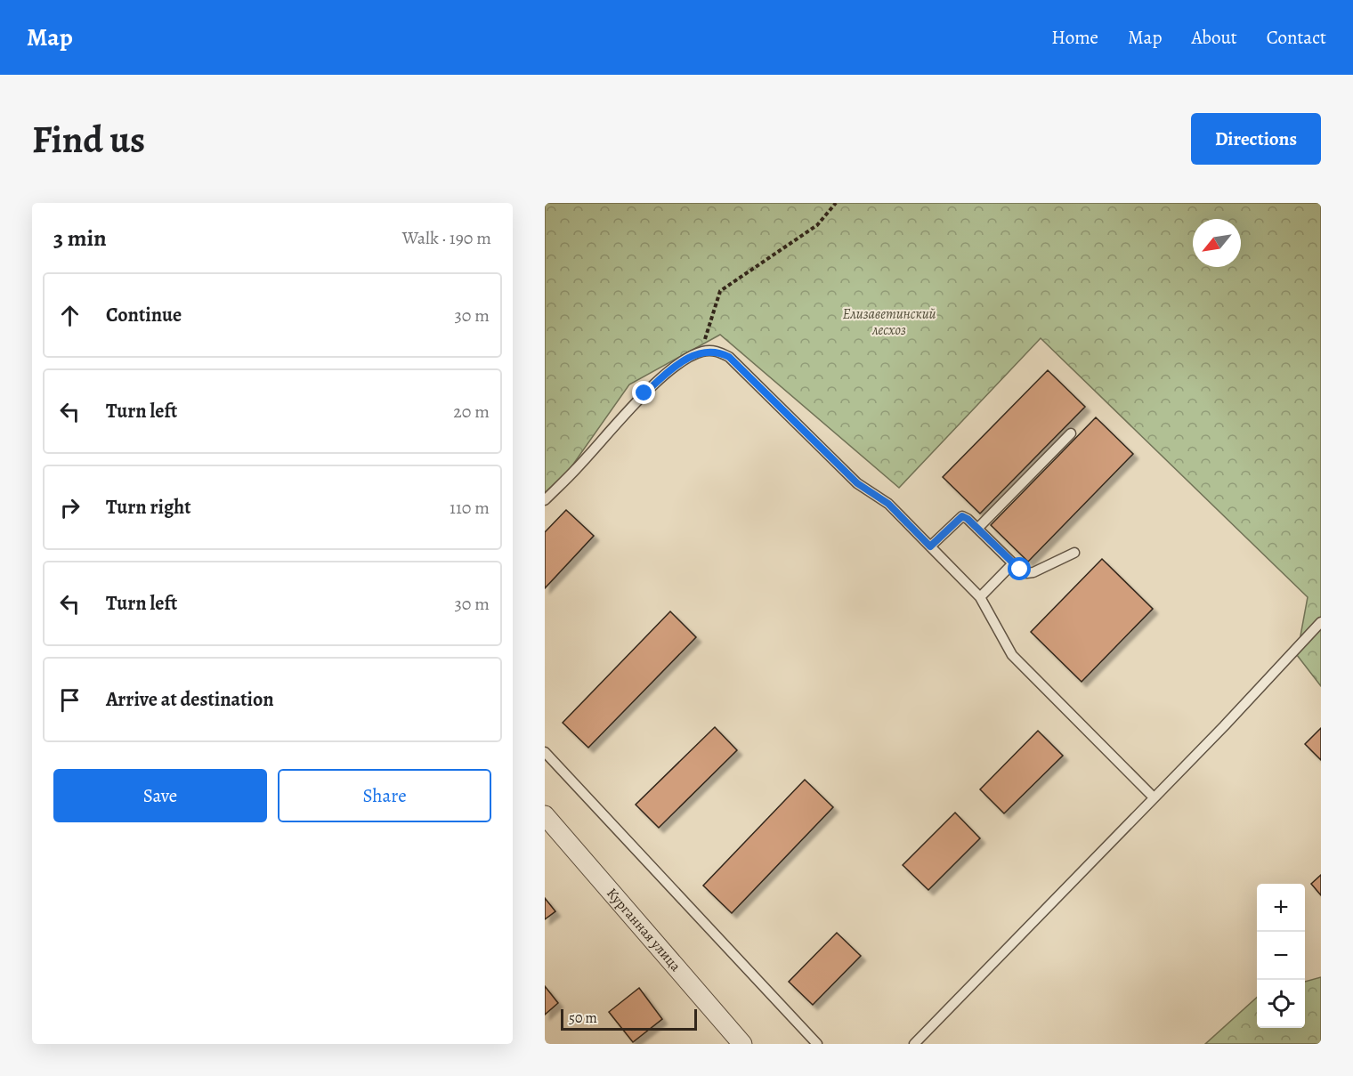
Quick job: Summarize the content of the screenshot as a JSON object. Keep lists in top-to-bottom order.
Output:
{
  "streets": {
    "street": ["Курганная улица"]
  },
  "parks": ["Елизаветинский лесхоз"],
  "scale_bar": "50 m",
  "north": "bottom left",
  "page": {
    "header": "Map",
    "nav": [
      "Home",
      "Map",
      "About",
      "Contact"
    ],
    "buttons": [
      "Directions",
      ["Save", "Share"]
    ],
    "title": "Find us",
    "heading": ["3 min", "Walk · 190 m"],
    "list": [
      ["Continue", "30 m"],
      ["Turn left", "20 m"],
      ["Turn right", "110 m"],
      ["Turn left", "30 m"],
      "Arrive at destination"
    ],
    "map_buttons": ["+", "−"],
    "scale": "50 m"
  }
}
